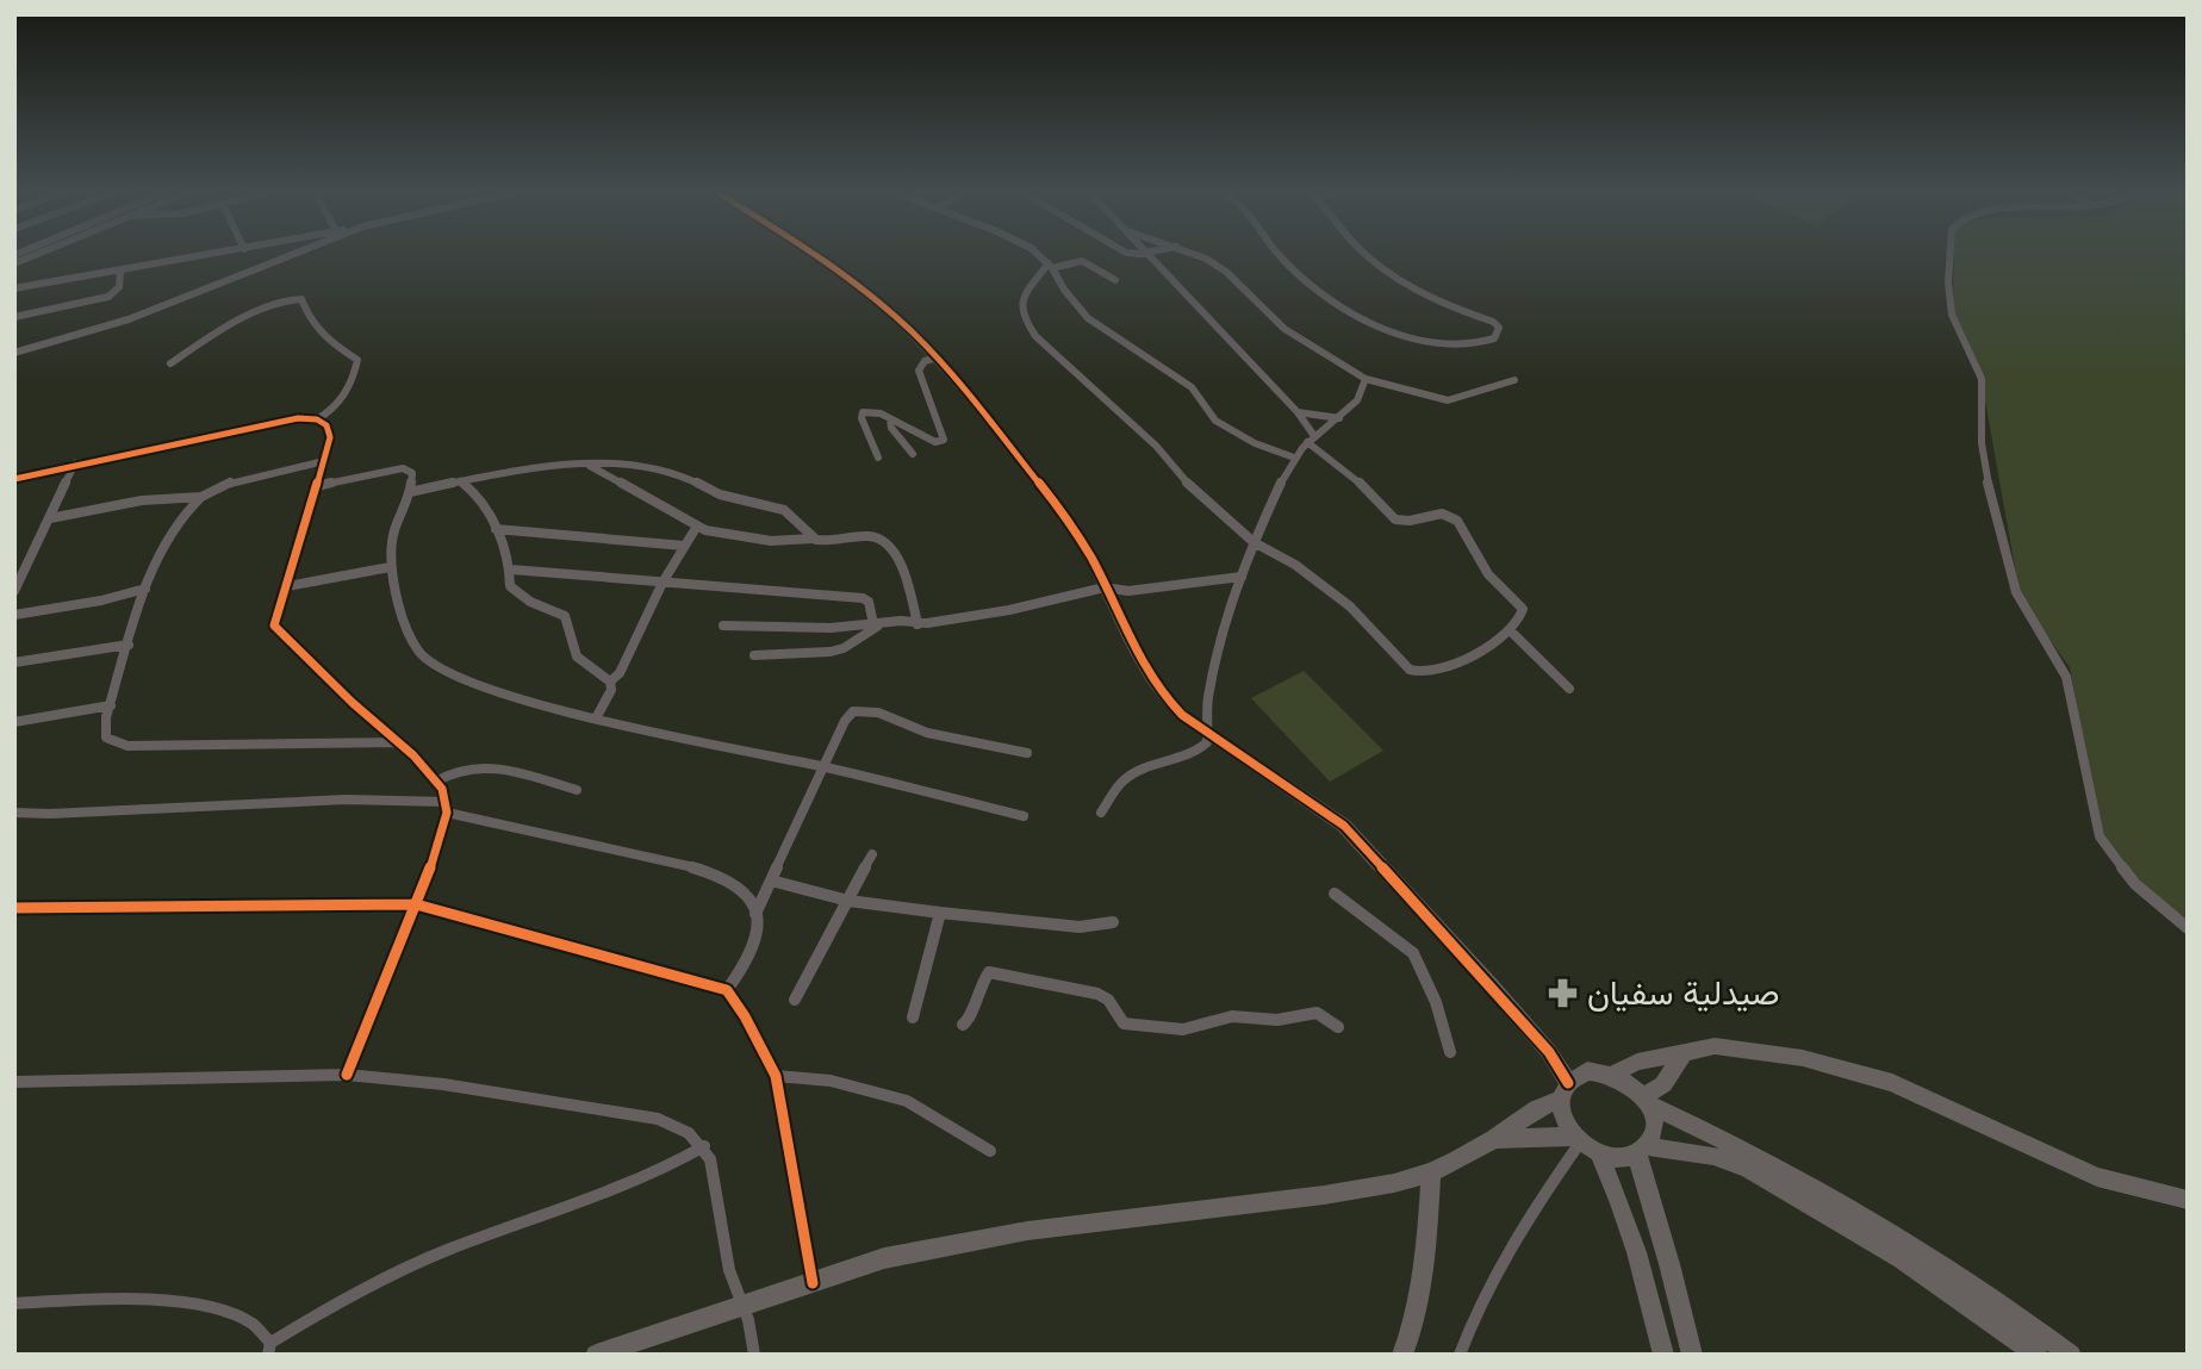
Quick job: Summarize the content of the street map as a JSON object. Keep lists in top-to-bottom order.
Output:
{
  "places": {
    "pharmacy": ["صيدلية سفيان"]
  }
}
